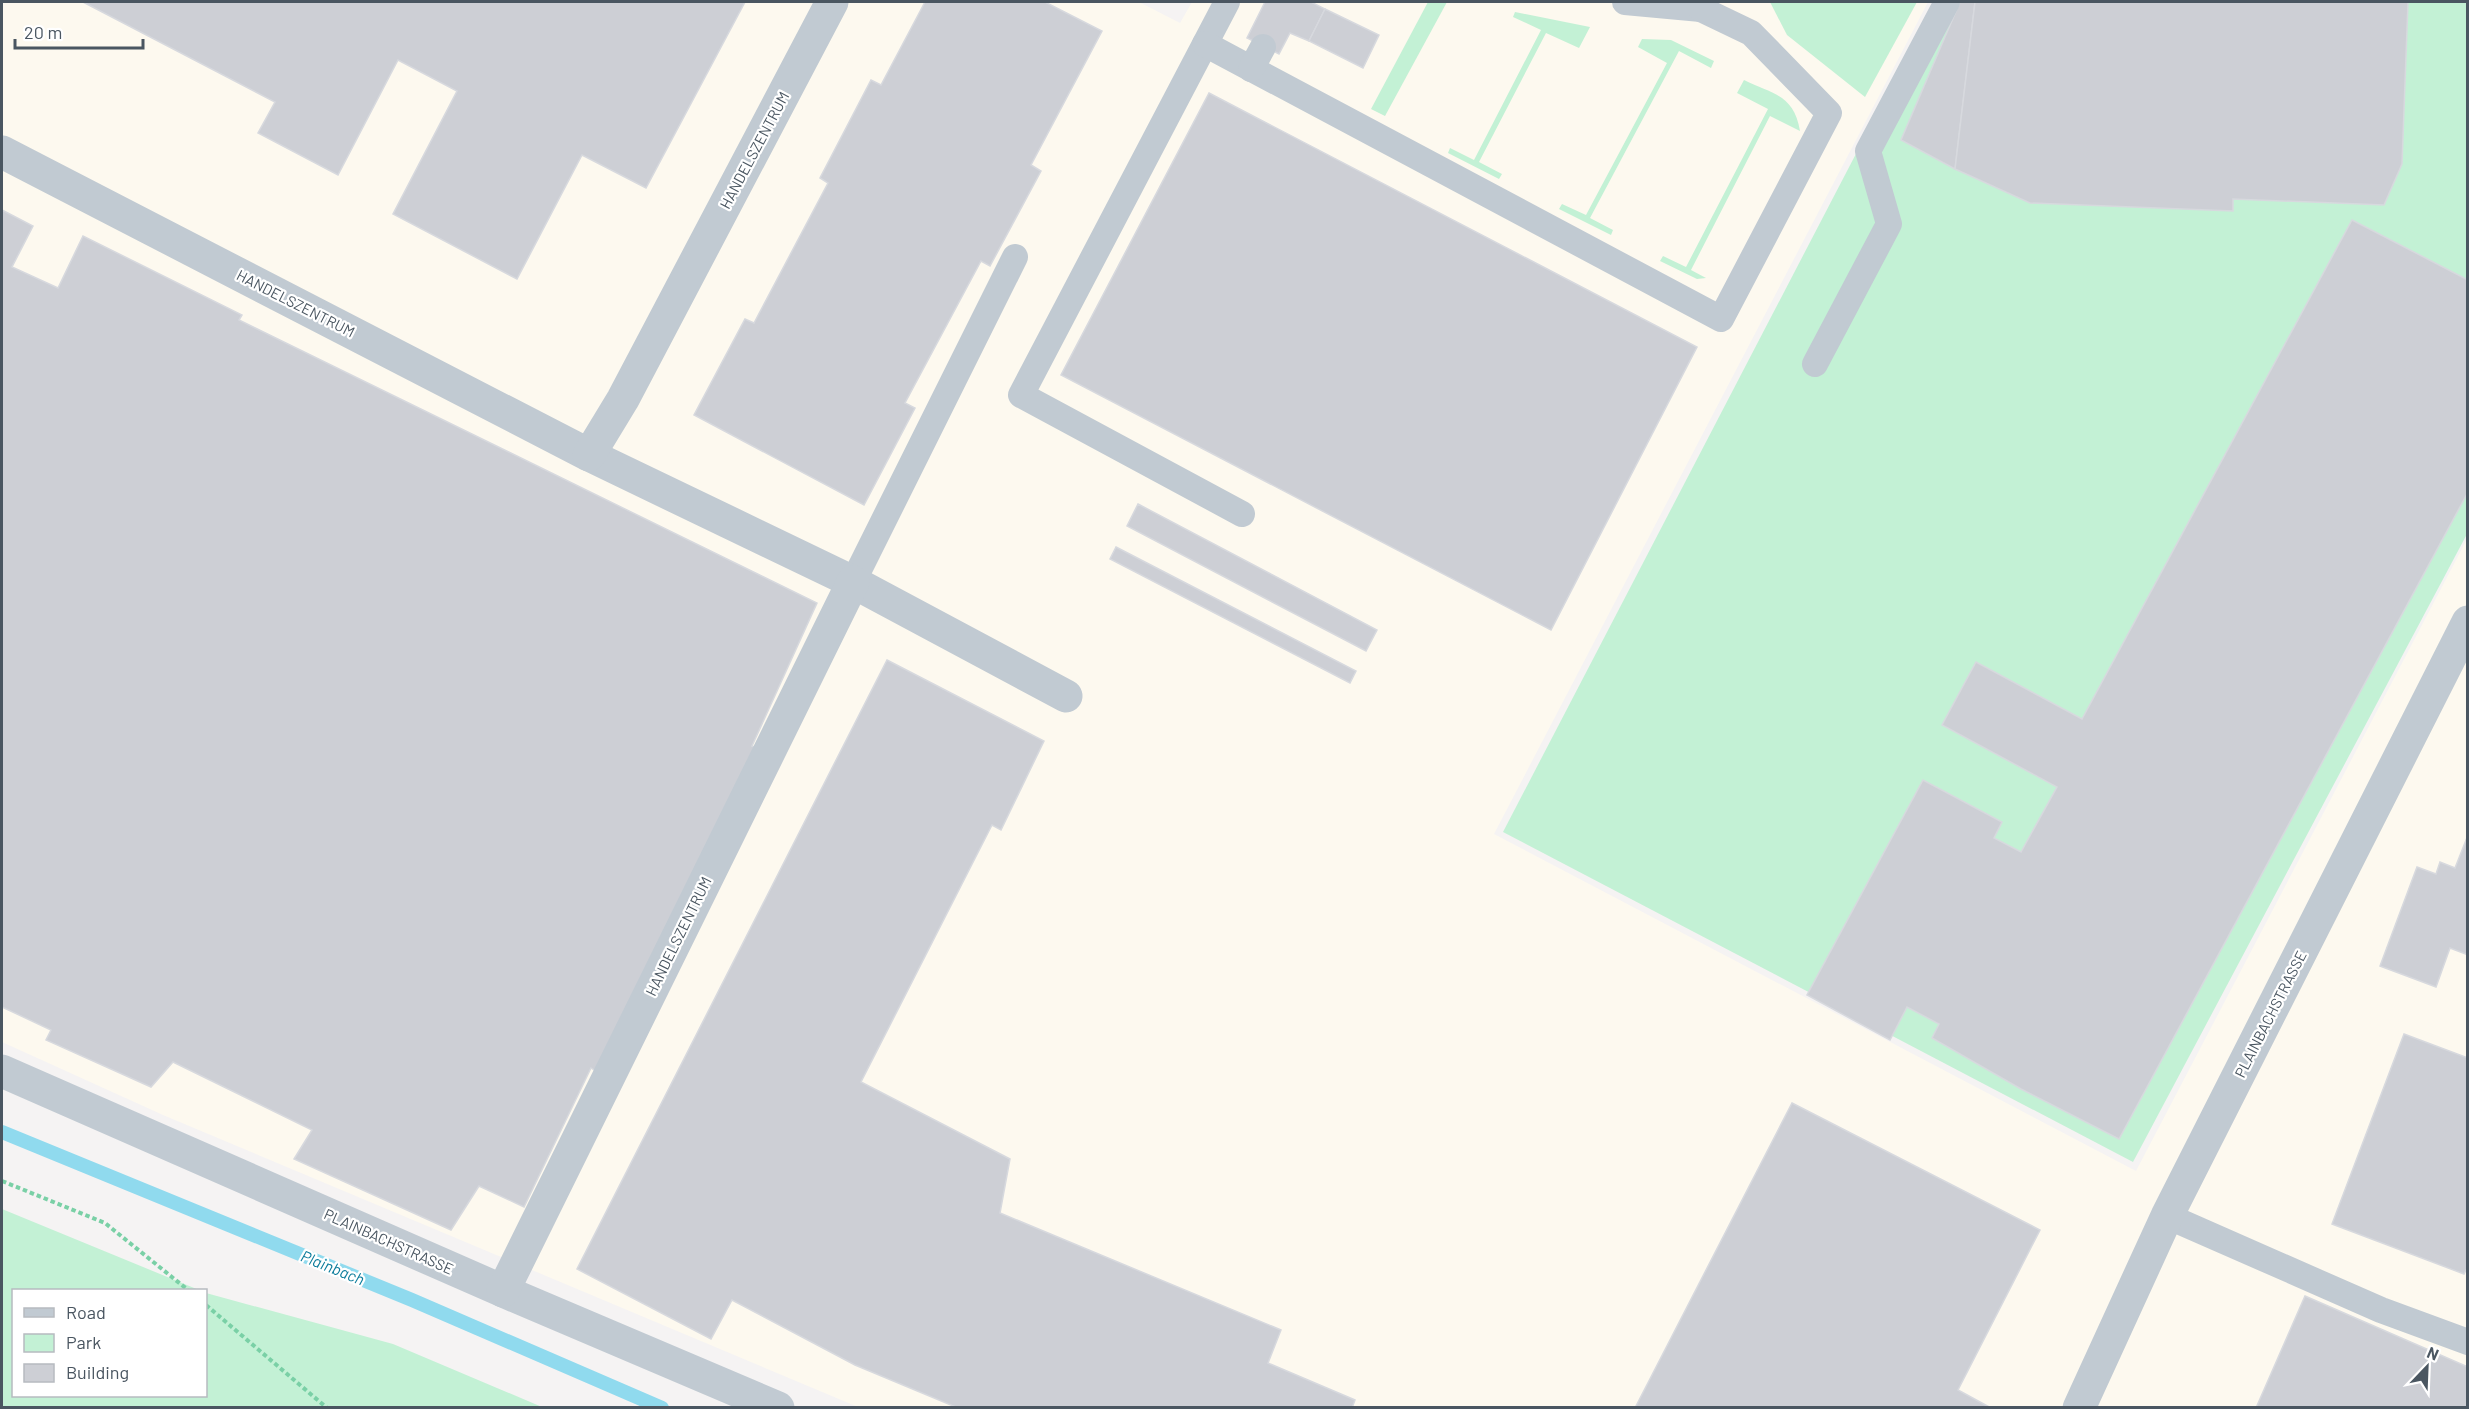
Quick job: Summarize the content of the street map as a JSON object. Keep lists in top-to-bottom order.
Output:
{
  "streets": {
    "street": ["HANDELSZENTRUM", "PLAINBACHSTRASSE"]
  },
  "crossings": [
    ["HANDELSZENTRUM", "PLAINBACHSTRASSE"]
  ],
  "water": ["Plainbach"],
  "legend": ["Road", "Park", "Building"],
  "scale_bar": "20 m",
  "north": "top right"
}
